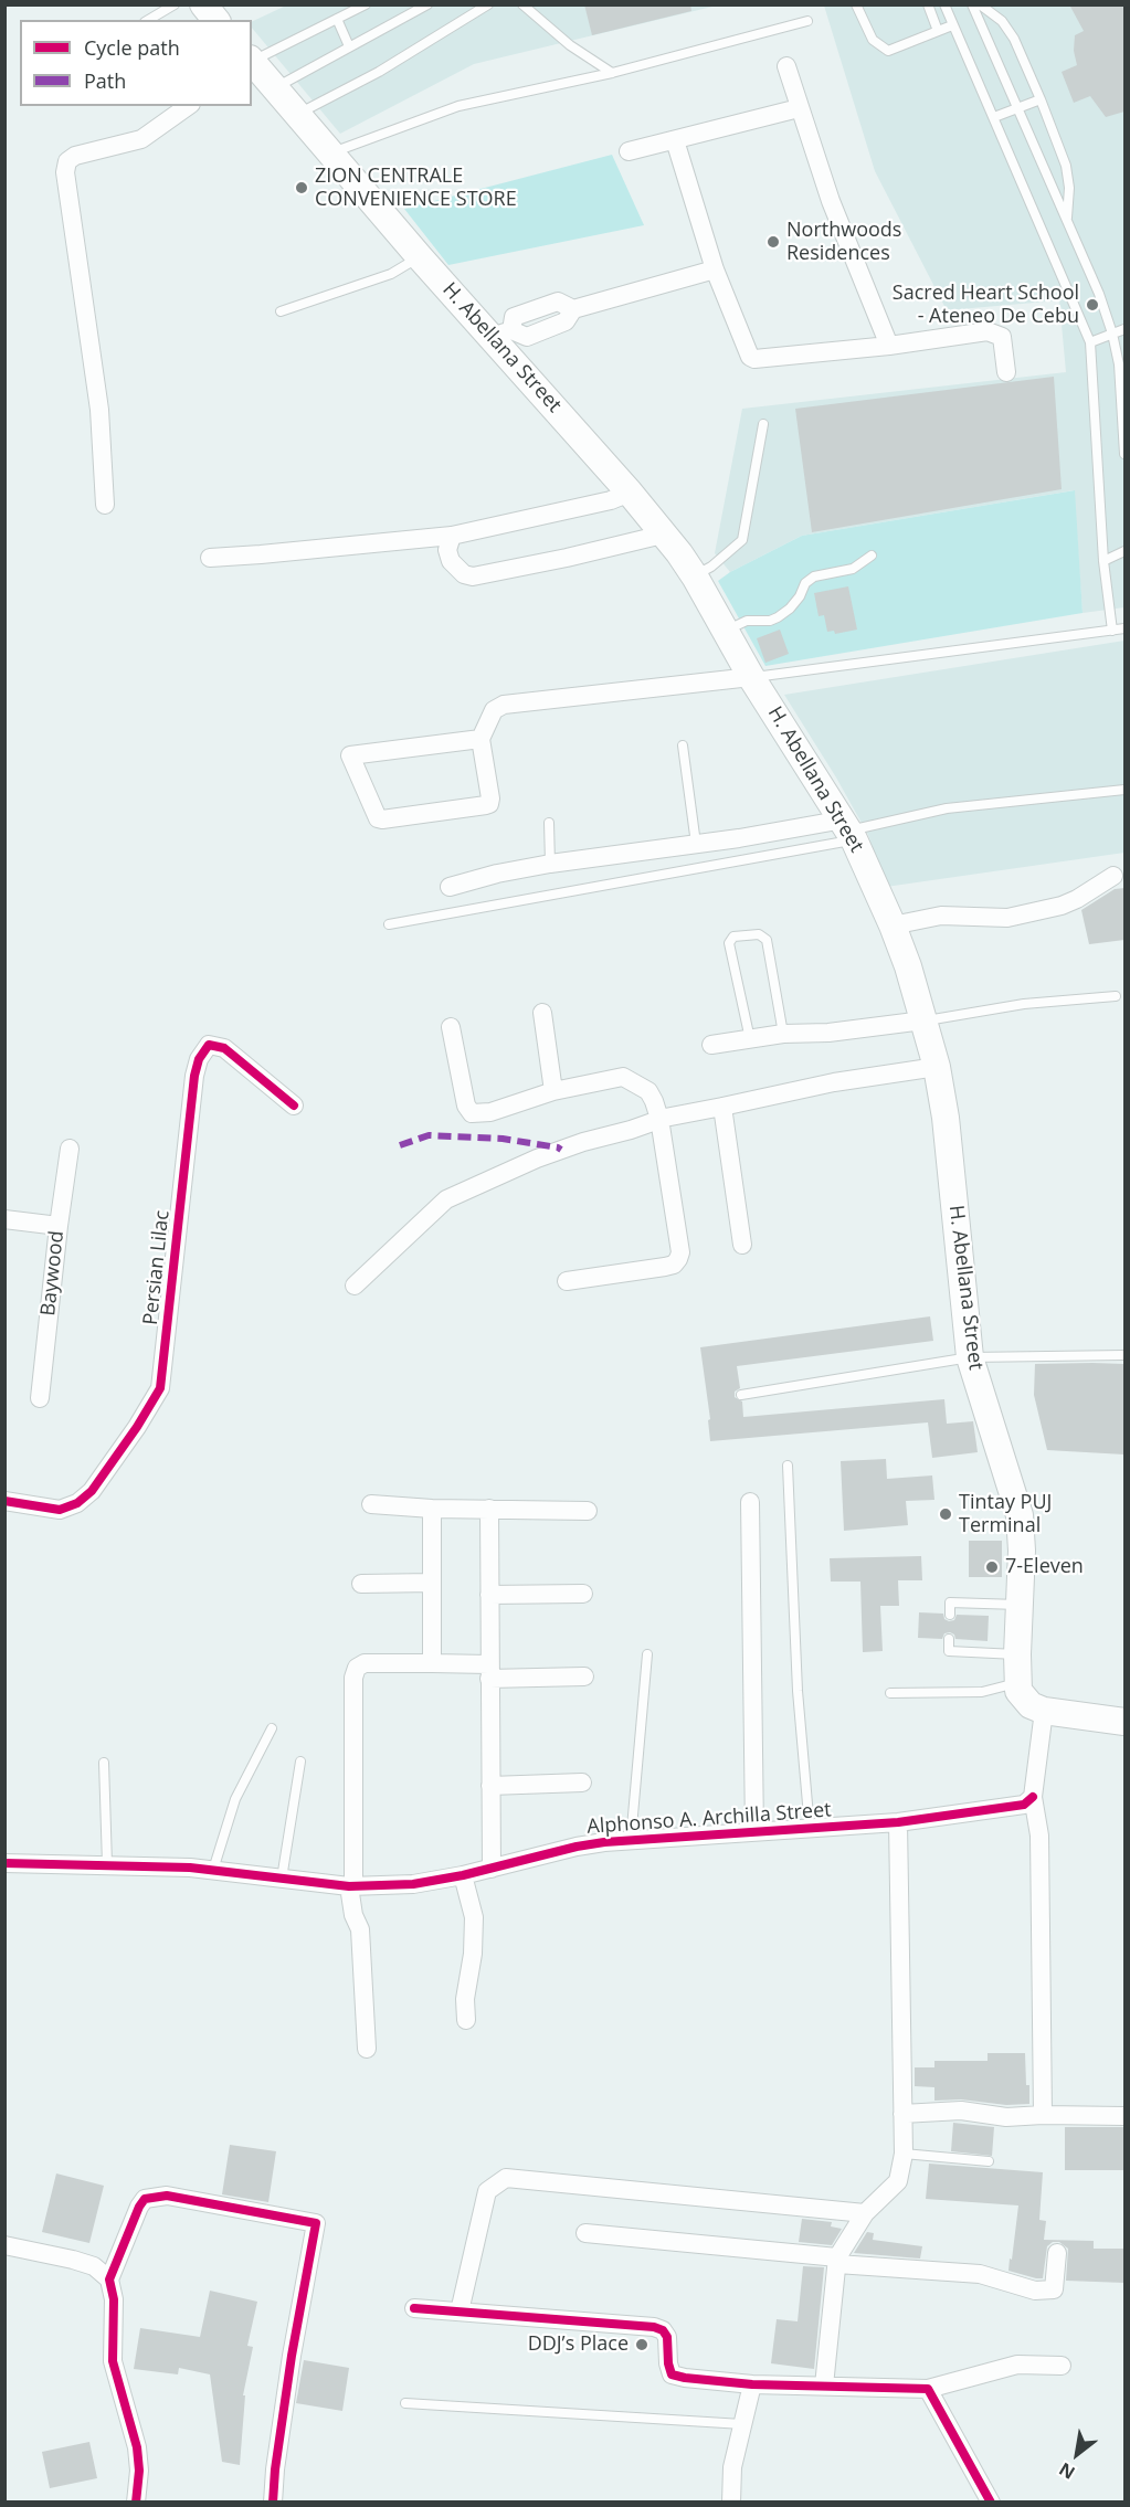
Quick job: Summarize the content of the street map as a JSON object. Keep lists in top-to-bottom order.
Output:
{
  "streets": {
    "main road": ["H. Abellana Street"],
    "street": ["Persian Lilac", "Baywood", "Alphonso A. Archilla Street"]
  },
  "places": [
    "ZION CENTRALE CONVENIENCE STORE",
    "Northwoods Residences",
    "Sacred Heart School - Ateneo De Cebu",
    "Tintay PUJ Terminal",
    "7-Eleven",
    "DDJ’s Place"
  ],
  "legend": ["Cycle path", "Path"],
  "north": "bottom left"
}
